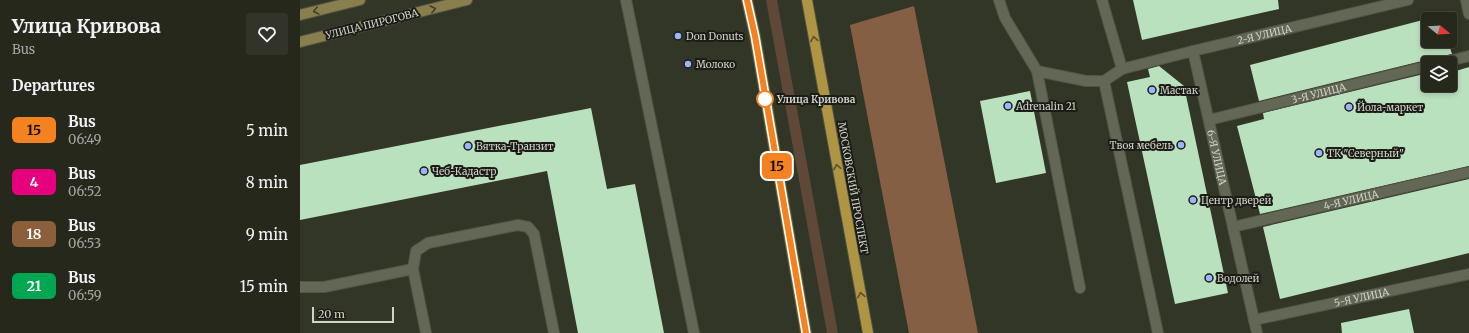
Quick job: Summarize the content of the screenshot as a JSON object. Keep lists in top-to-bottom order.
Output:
{
  "streets": {
    "main road": ["УЛИЦА ПИРОГОВА", "МОСКОВСКИЙ ПРОСПЕКТ"],
    "lane": [
      "2-Я УЛИЦА",
      "3-Я УЛИЦА",
      "6-Я УЛИЦА",
      "4-Я УЛИЦА",
      "5-Я УЛИЦА"
    ]
  },
  "crossings": [
    ["2-Я УЛИЦА", "6-Я УЛИЦА"],
    ["3-Я УЛИЦА", "6-Я УЛИЦА"],
    ["6-Я УЛИЦА", "4-Я УЛИЦА"],
    ["6-Я УЛИЦА", "5-Я УЛИЦА"]
  ],
  "places": [
    "Don Donuts",
    "Молоко",
    "Мастак",
    "Улица Кривова",
    "Adrenalin 21",
    "Йола-маркет",
    "Твоя мебель",
    "Вятка-Транзит",
    "ТК \"Северный\"",
    "Чеб-Кадастр",
    "Центр дверей",
    "Водолей"
  ],
  "lines": ["bus line 15"],
  "scale_bar": "20 m",
  "north": "right",
  "page": {
    "heading": [
      ["Улица Кривова", "Bus"],
      "Departures"
    ],
    "on_map": "15",
    "list": [
      {
        "mark": "15",
        "name": "Bus",
        "note": "06:49",
        "value": "5 min"
      },
      {
        "mark": "4",
        "name": "Bus",
        "note": "06:52",
        "value": "8 min"
      },
      {
        "mark": "18",
        "name": "Bus",
        "note": "06:53",
        "value": "9 min"
      },
      {
        "mark": "21",
        "name": "Bus",
        "note": "06:59",
        "value": "15 min"
      }
    ],
    "scale": "20 m"
  }
}
